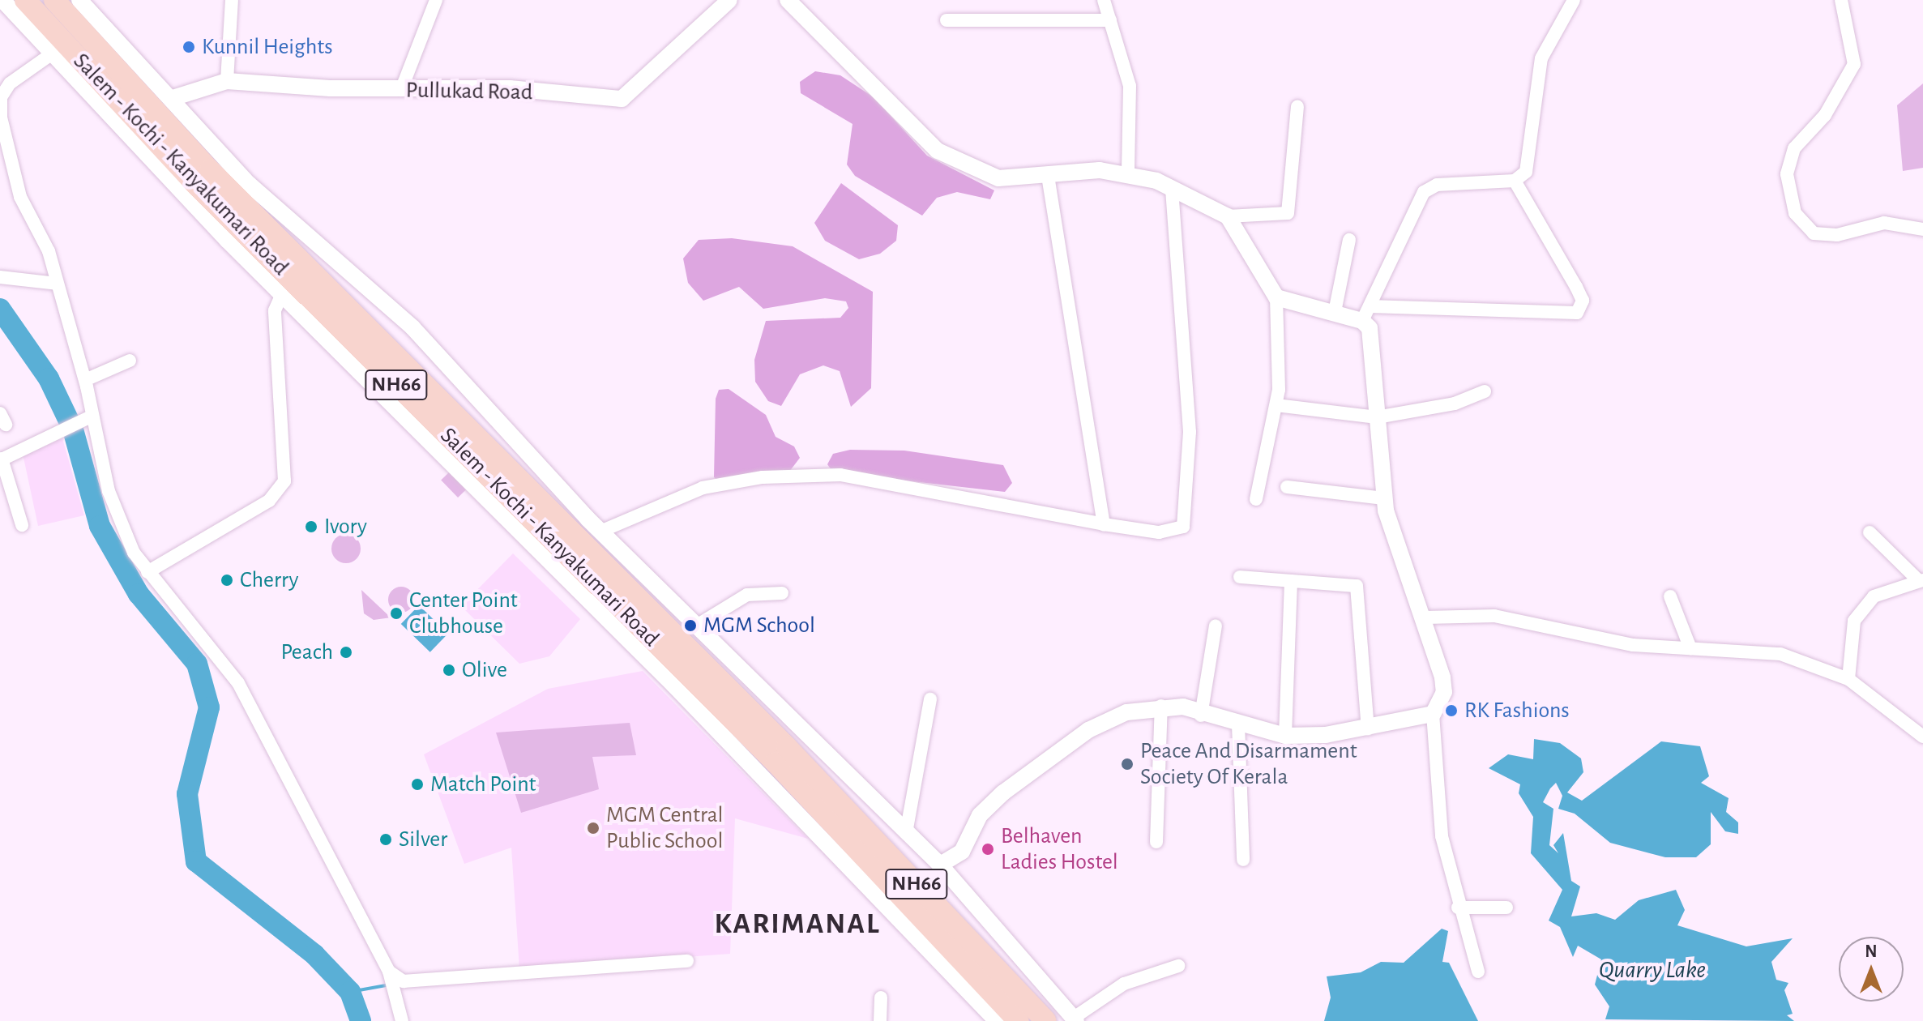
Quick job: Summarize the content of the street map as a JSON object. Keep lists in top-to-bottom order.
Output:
{
  "streets": {
    "highway": ["Salem - Kochi - Kanyakumari Road", "NH66"],
    "street": ["Pullukad Road"]
  },
  "districts": ["KARIMANAL"],
  "water": ["Quarry Lake"],
  "places": [
    "Kunnil Heights",
    "Ivory",
    "Cherry",
    "Center Point Clubhouse",
    "MGM School",
    "Peach",
    "Olive",
    "RK Fashions",
    "Peace And Disarmament Society Of Kerala",
    "Match Point",
    "MGM Central Public School",
    "Silver",
    "Belhaven Ladies Hostel"
  ],
  "north": "top"
}
